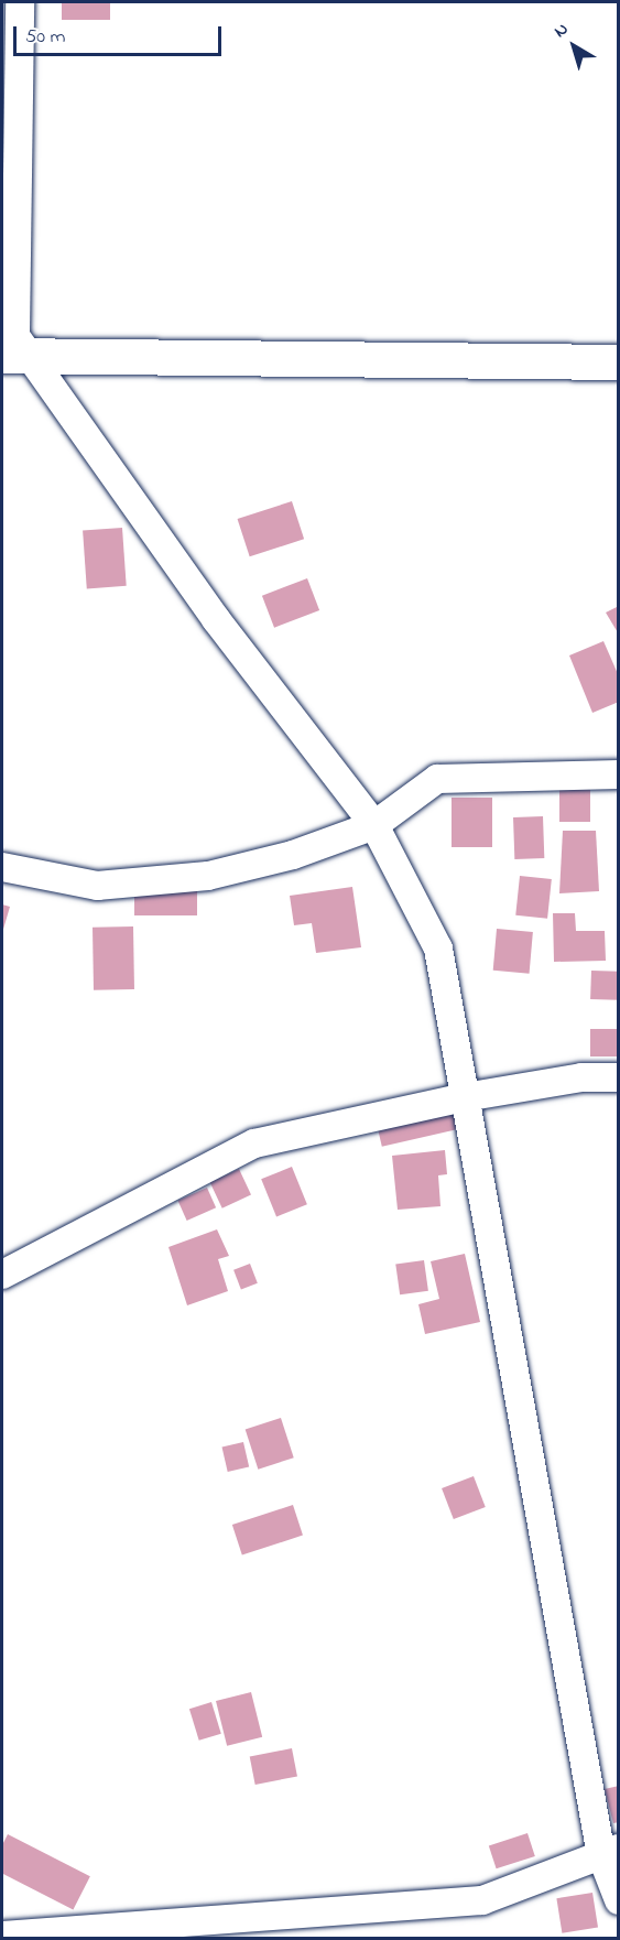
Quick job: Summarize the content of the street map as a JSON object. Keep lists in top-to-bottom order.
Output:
{
  "scale_bar": "50 m",
  "north": "top left"
}
